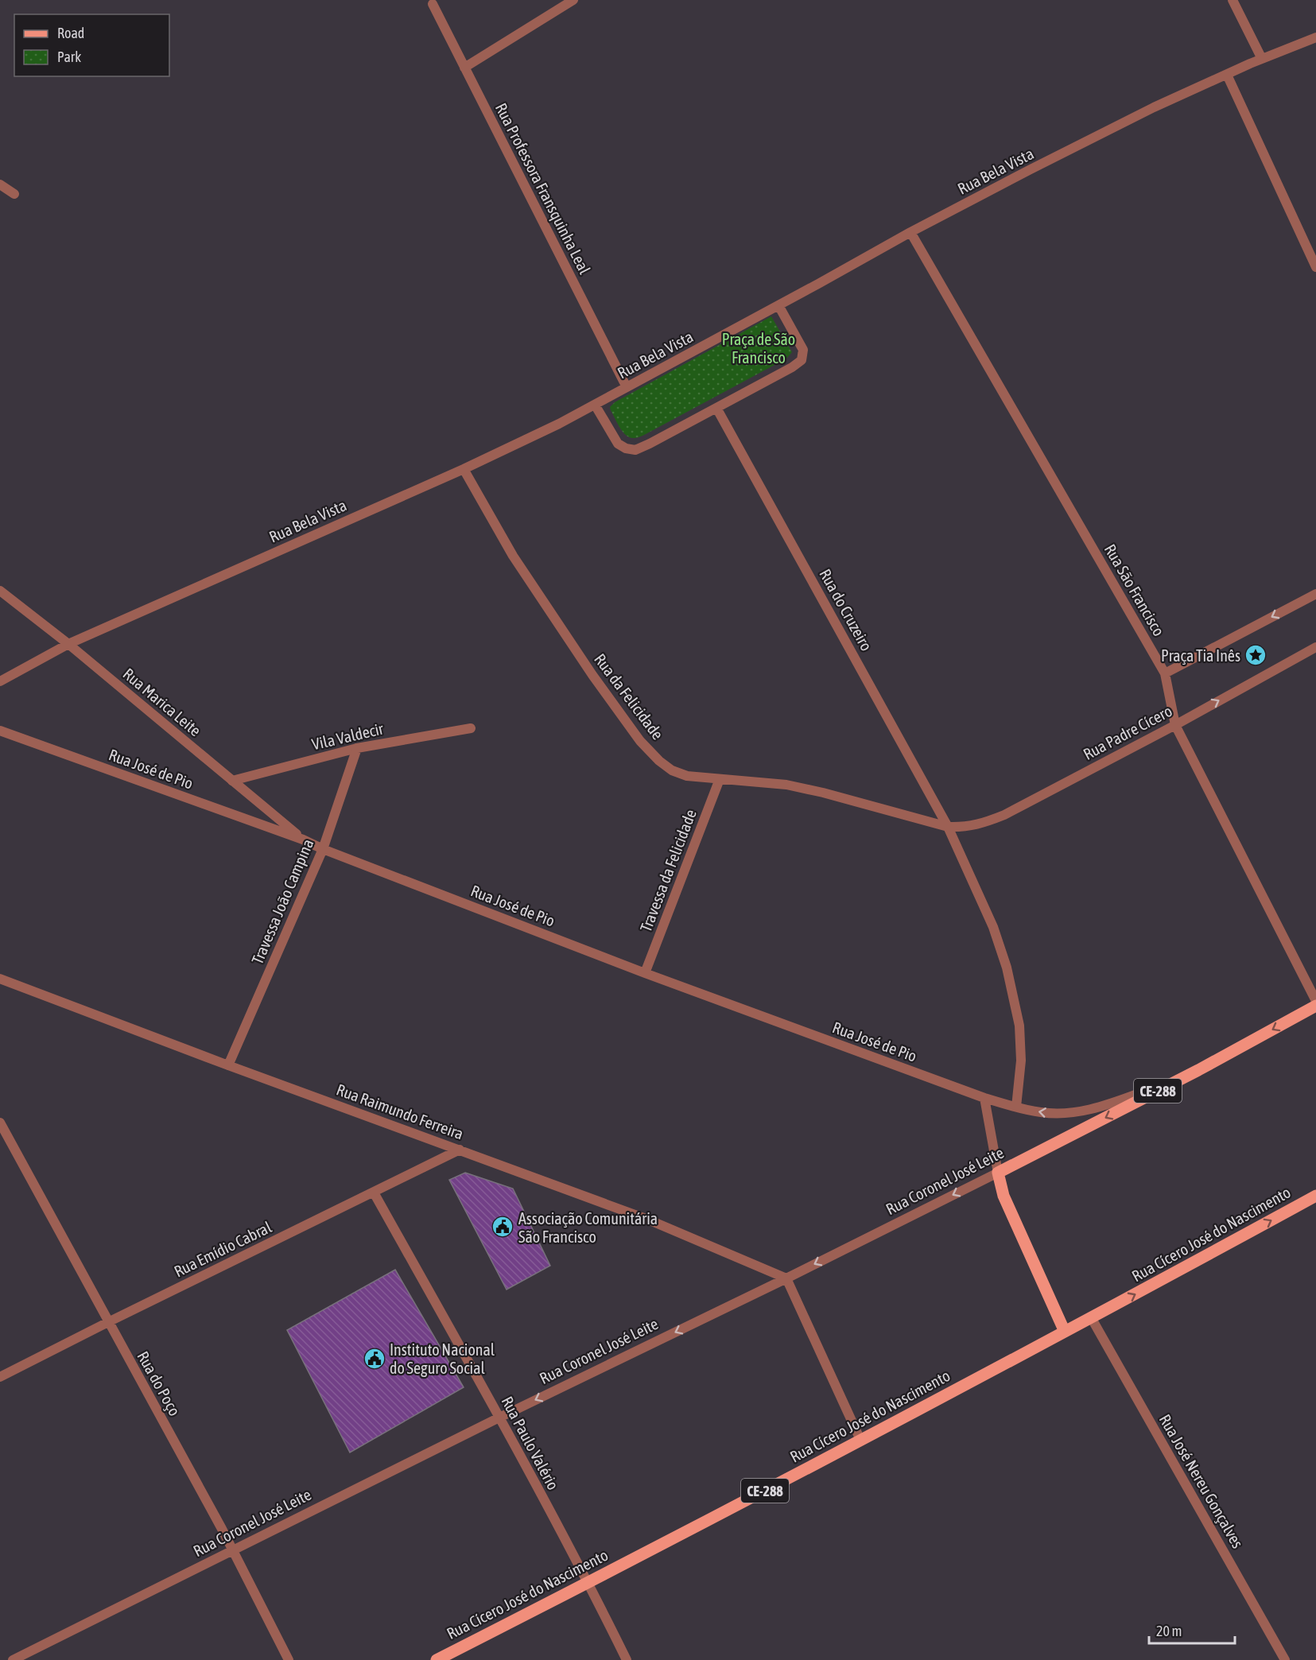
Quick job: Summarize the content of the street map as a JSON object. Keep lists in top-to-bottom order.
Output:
{
  "streets": {
    "main road": ["CE-288", "Rua Coronel José Leite", "Rua Cícero José do Nascimento"],
    "street": [
      "Rua Bela Vista",
      "Rua Professora Fransquinha Leal",
      "Rua São Francisco",
      "Rua do Cruzeiro",
      "Rua da Felicidade",
      "Rua Marica Leite",
      "Rua Padre Cícero",
      "Vila Valdecir",
      "Rua José de Pio",
      "Travessa da Felicidade",
      "Travessa João Campina",
      "Rua Raimundo Ferreira",
      "Rua Emídio Cabral",
      "Rua do Poço",
      "Rua Paulo Valério",
      "Rua José Nereu Gonçalves"
    ]
  },
  "crossings": [
    ["Rua Bela Vista", "Rua Professora Fransquinha Leal"],
    ["Rua Bela Vista", "Rua São Francisco"],
    ["Rua Bela Vista", "Rua da Felicidade"],
    ["Rua Bela Vista", "Rua Marica Leite"],
    ["Rua São Francisco", "Rua Padre Cícero"],
    ["Rua do Cruzeiro", "Rua da Felicidade"],
    ["Rua do Cruzeiro", "Rua Padre Cícero"],
    ["Rua da Felicidade", "Rua Padre Cícero"],
    ["Rua da Felicidade", "Travessa da Felicidade"],
    ["Rua Marica Leite", "Vila Valdecir"],
    ["Rua Marica Leite", "Rua José de Pio"],
    ["Vila Valdecir", "Travessa João Campina"],
    ["Rua José de Pio", "Travessa da Felicidade"],
    ["Rua José de Pio", "Travessa João Campina"],
    ["Rua José de Pio", "Rua Coronel José Leite"],
    ["Travessa João Campina", "Rua Raimundo Ferreira"],
    ["Rua Raimundo Ferreira", "Rua Coronel José Leite"],
    ["Rua Raimundo Ferreira", "Rua Emídio Cabral"],
    ["Rua Coronel José Leite", "Rua do Poço"],
    ["Rua Coronel José Leite", "Rua Paulo Valério"],
    ["Rua Cícero José do Nascimento", "Rua Paulo Valério"],
    ["Rua Cícero José do Nascimento", "Rua José Nereu Gonçalves"],
    ["Rua Emídio Cabral", "Rua do Poço"],
    ["Rua Emídio Cabral", "Rua Paulo Valério"]
  ],
  "one_way": ["Rua Coronel José Leite"],
  "parks": ["Praça de São Francisco"],
  "places": {
    "place": ["Praça Tia Inês"],
    "public building": ["Associação Comunitária São Francisco", "Instituto Nacional do Seguro Social"]
  },
  "legend": ["Road", "Park"],
  "scale_bar": "20 m"
}
